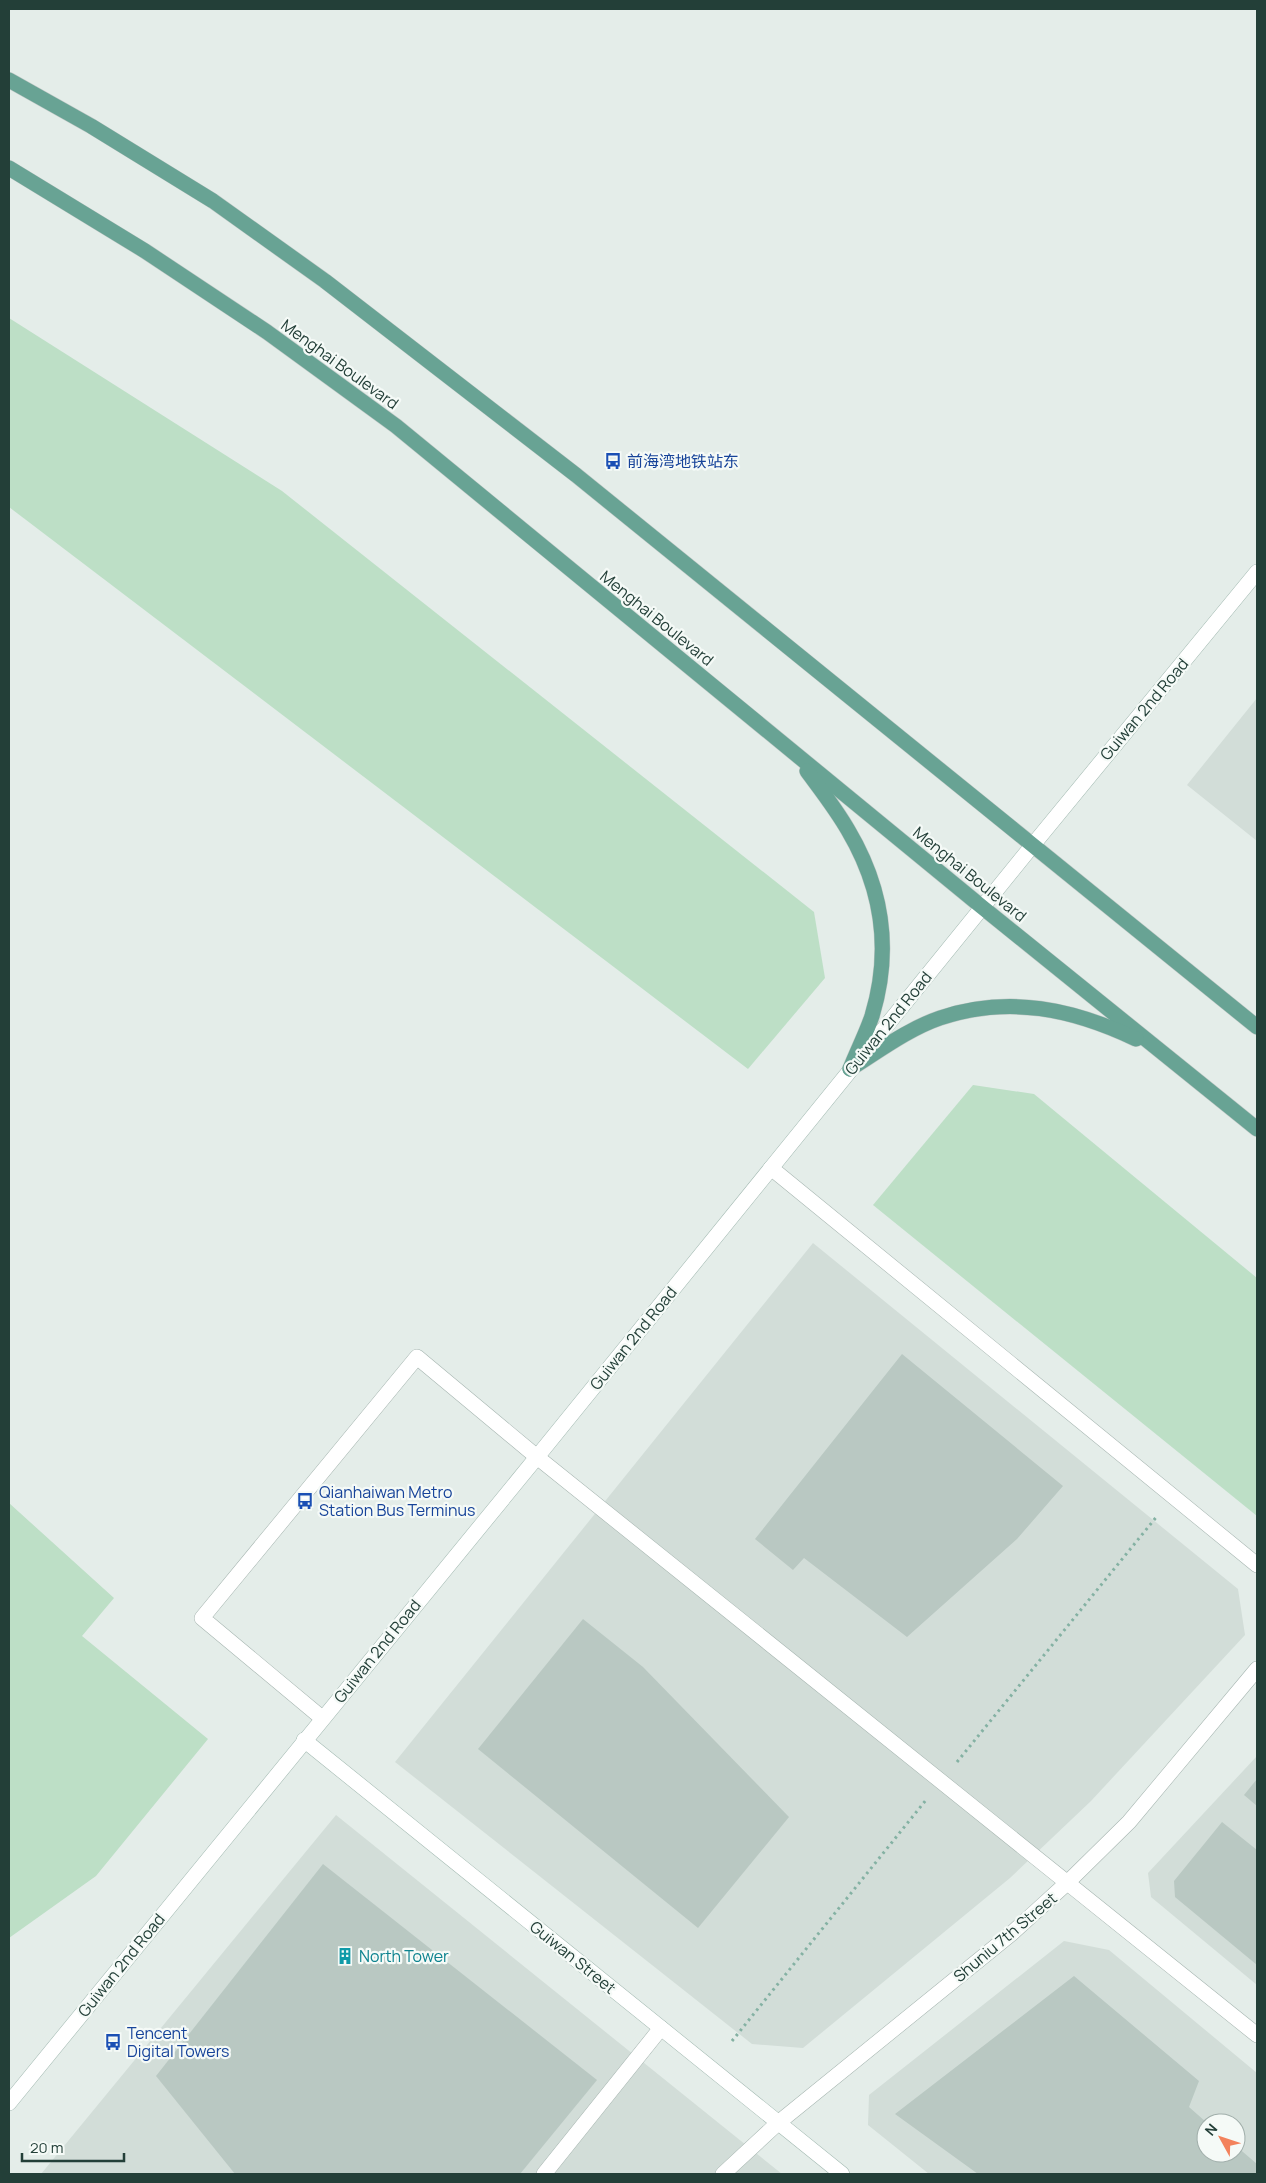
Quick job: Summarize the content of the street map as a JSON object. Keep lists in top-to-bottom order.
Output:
{
  "streets": {
    "main road": ["Menghai Boulevard"],
    "street": ["Guiwan 2nd Road", "Shuniu 7th Street", "Guiwan Street"]
  },
  "crossings": [
    ["Menghai Boulevard", "Guiwan 2nd Road"],
    ["Guiwan 2nd Road", "Guiwan Street"],
    ["Shuniu 7th Street", "Guiwan Street"]
  ],
  "places": {
    "bus stop": ["前海湾地铁站东", "Qianhaiwan Metro Station Bus Terminus", "Tencent Digital Towers"],
    "building": ["North Tower"]
  },
  "scale_bar": "20 m",
  "north": "top left"
}
